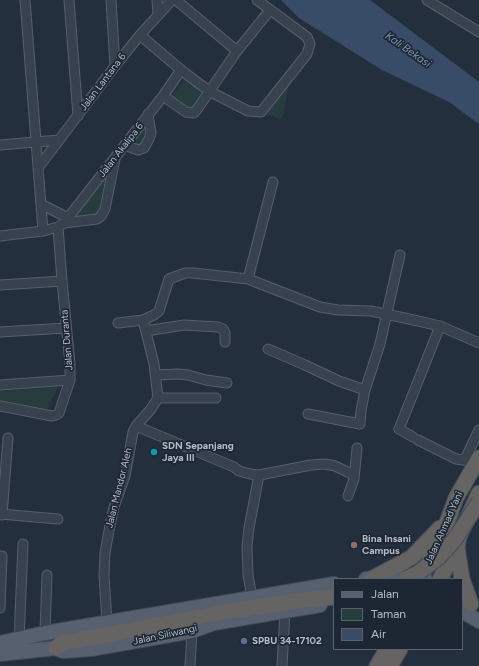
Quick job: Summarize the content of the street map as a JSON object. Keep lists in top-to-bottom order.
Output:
{
  "streets": {
    "highway": ["Jalan Ahmad Yani"],
    "main road": ["Jalan Siliwangi"],
    "street": [
      "Jalan Lantana 6",
      "Jalan Akalipa 6",
      "Jalan Duranta",
      "Jalan Mandor Aleh"
    ]
  },
  "crossings": [
    ["Jalan Akalipa 6", "Jalan Duranta"],
    ["Jalan Mandor Aleh", "Jalan Siliwangi"]
  ],
  "water": ["Kali Bekasi"],
  "places": ["SDN Sepanjang Jaya III", "Bina Insani Campus", "SPBU 34-17102"],
  "legend": ["Jalan", "Taman", "Air"]
}
